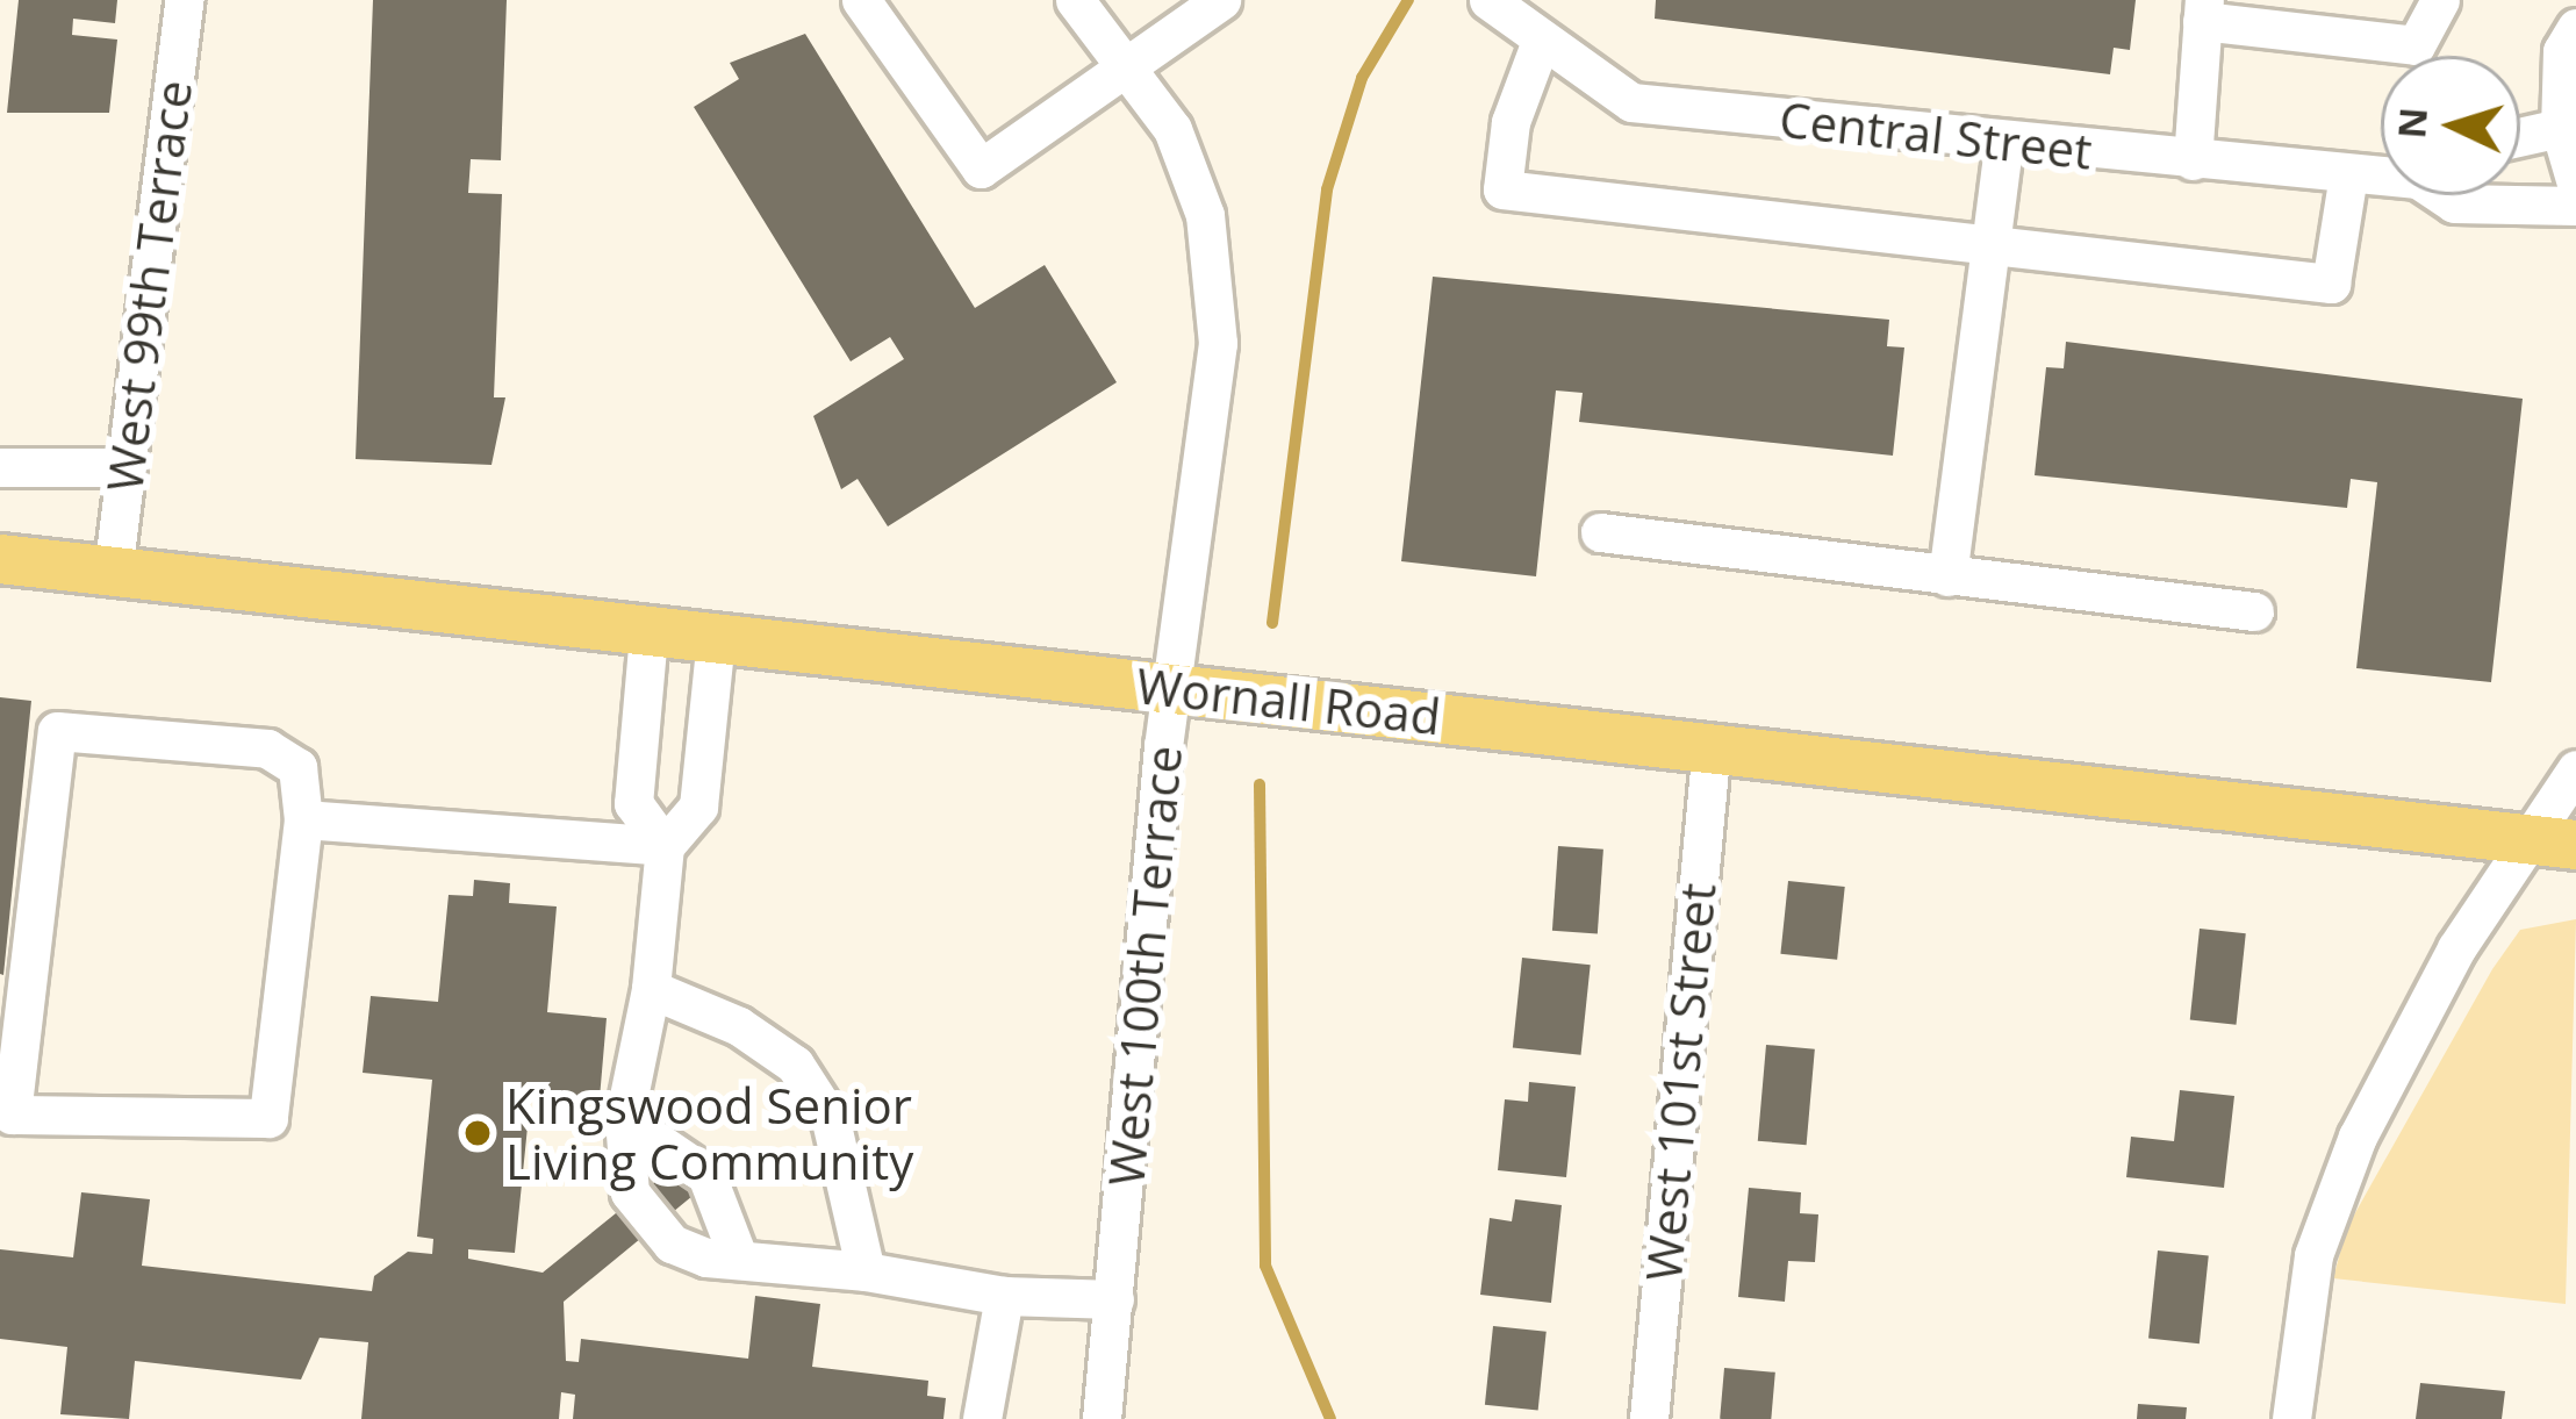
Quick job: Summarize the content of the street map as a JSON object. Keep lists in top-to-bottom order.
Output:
{
  "streets": {
    "main road": ["Wornall Road"],
    "street": [
      "Central Street",
      "West 99th Terrace",
      "West 100th Terrace",
      "West 101st Street"
    ]
  },
  "crossings": [
    ["West 99th Terrace", "Wornall Road"],
    ["Wornall Road", "West 100th Terrace"],
    ["Wornall Road", "West 101st Street"]
  ],
  "places": ["Kingswood Senior Living Community"],
  "north": "left"
}
